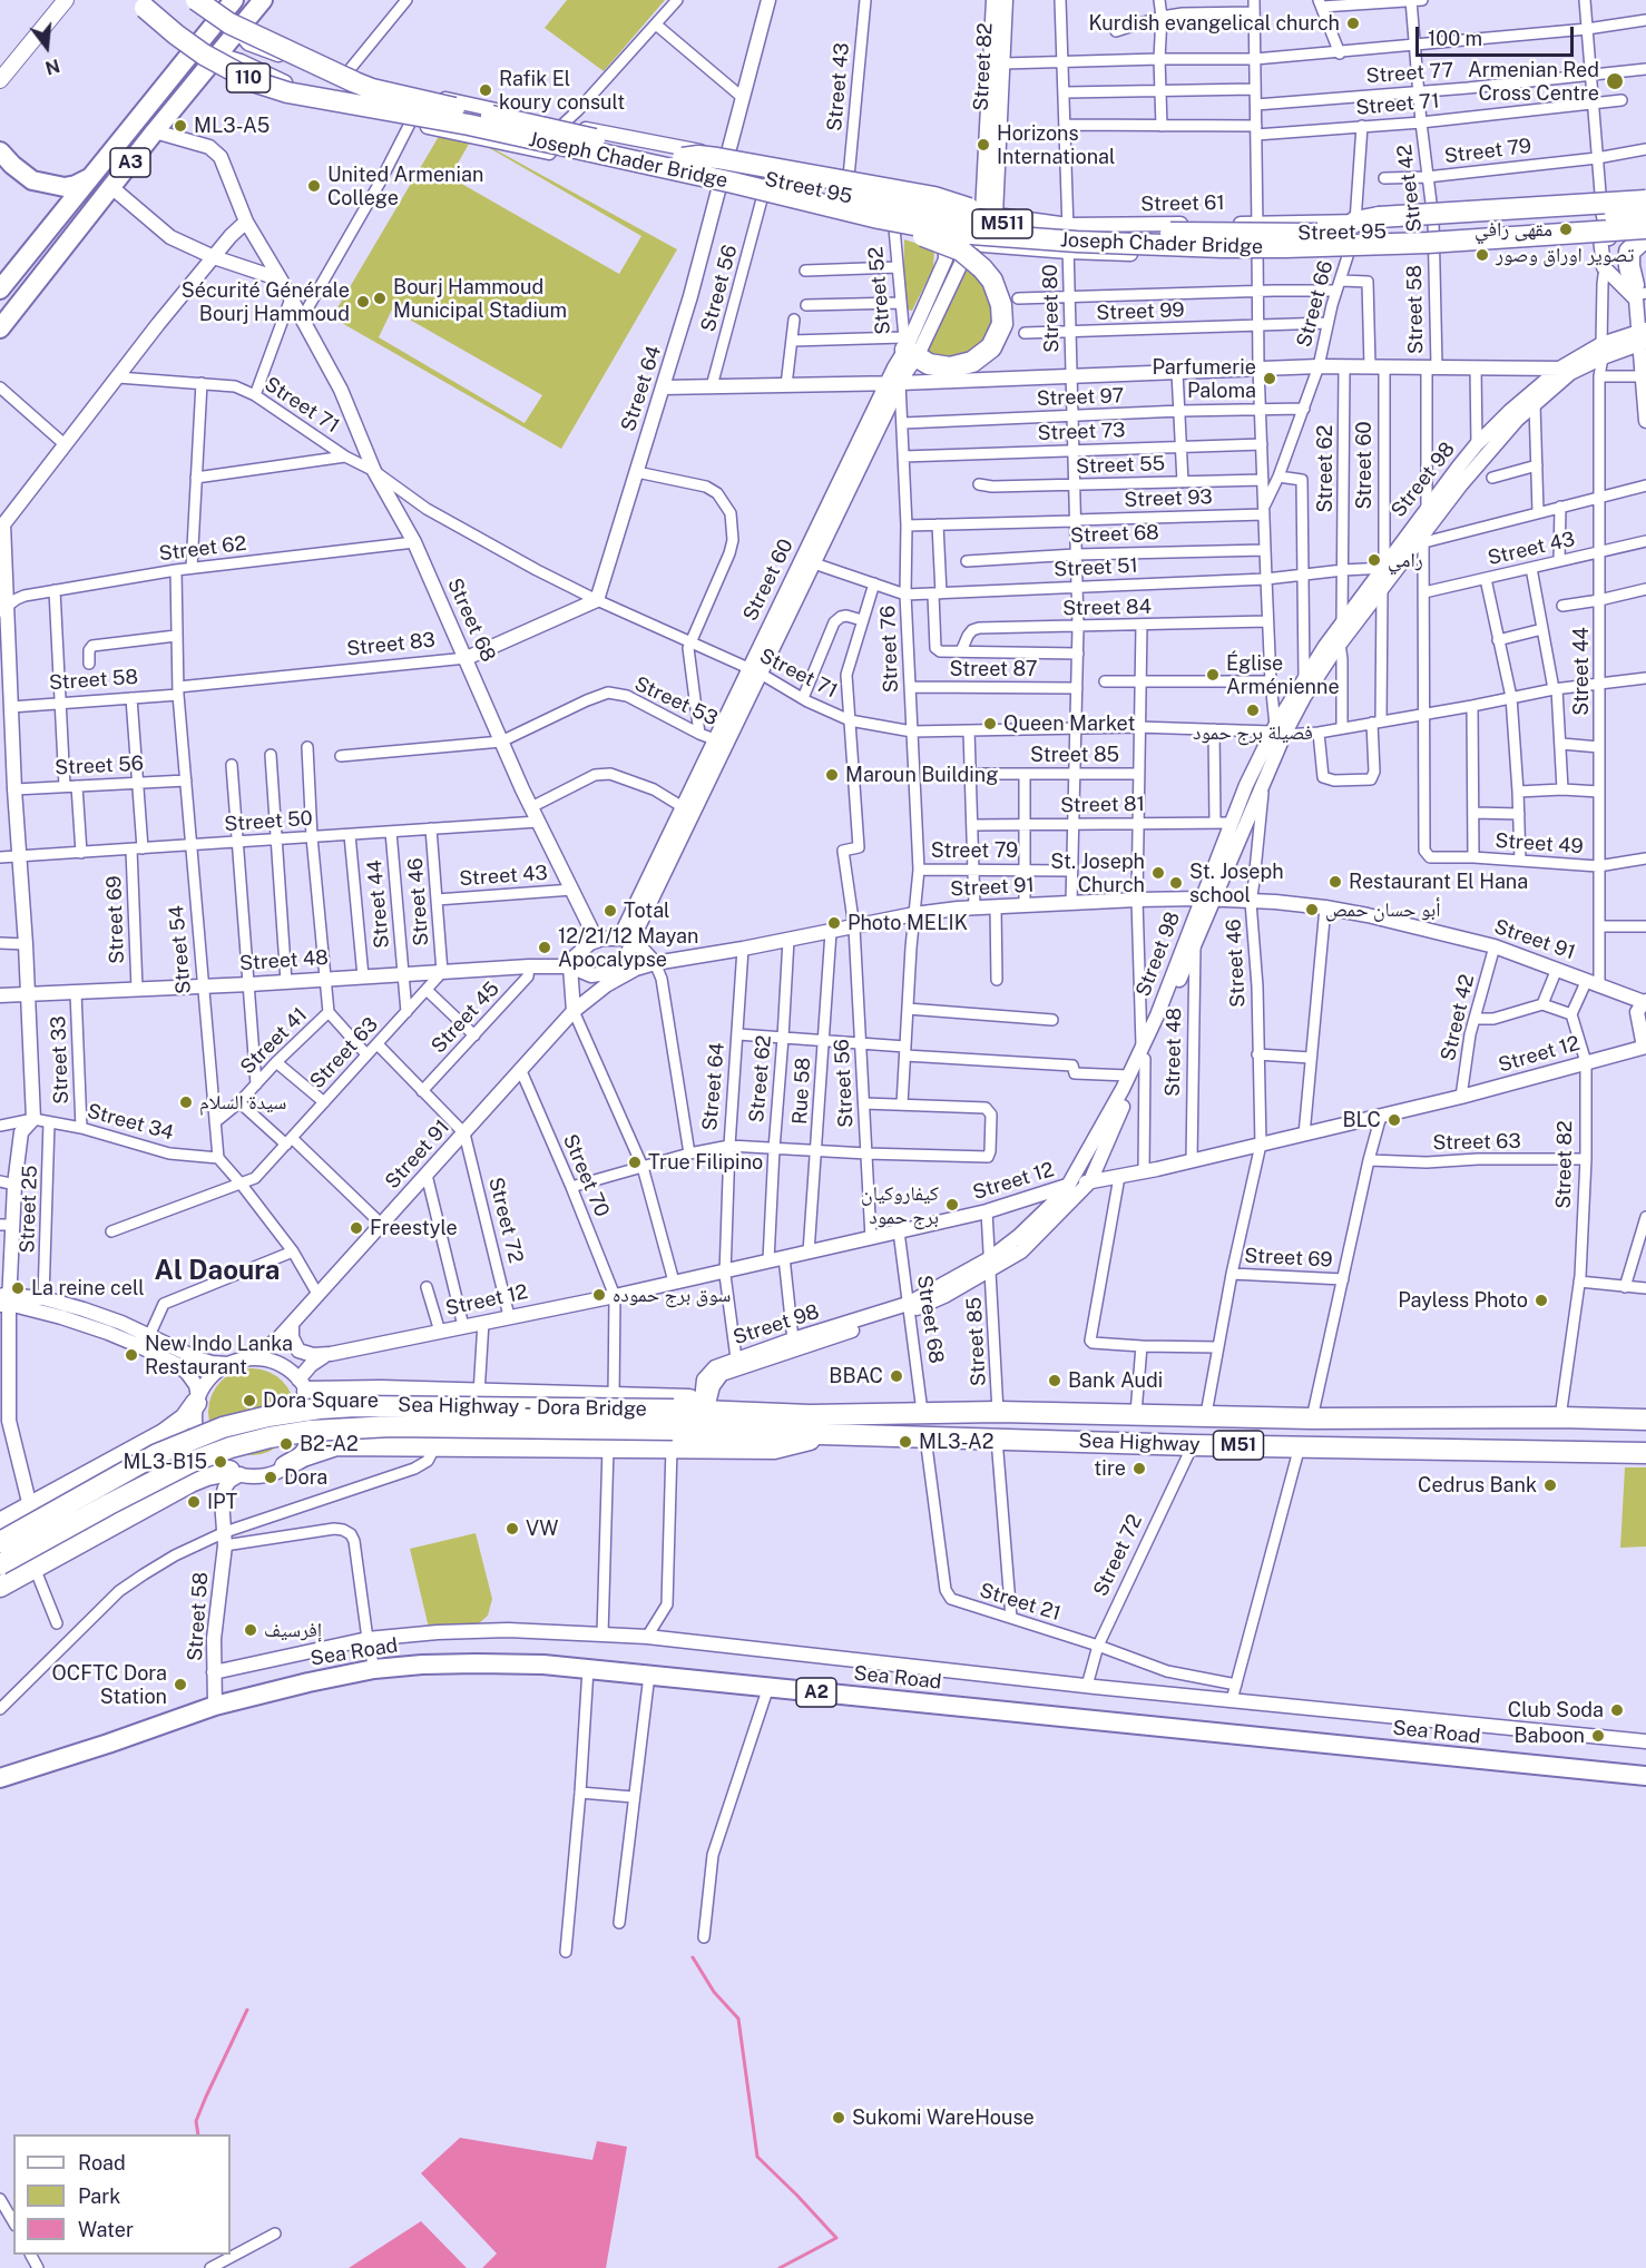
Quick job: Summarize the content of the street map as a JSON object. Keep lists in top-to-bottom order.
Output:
{
  "streets": {
    "highway": [
      "110",
      "Joseph Chader Bridge",
      "A3",
      "M511",
      "Sea Highway - Dora Bridge",
      "Sea Highway",
      "M51",
      "Sea Road",
      "A2"
    ],
    "street": [
      "Street 82",
      "Street 77",
      "Street 43",
      "Street 71",
      "Street 79",
      "Street 95",
      "Street 42",
      "Street 61",
      "Street 56",
      "Street 52",
      "Street 66",
      "Street 80",
      "Street 58",
      "Street 99",
      "Street 64",
      "Street 97",
      "Street 73",
      "Street 55",
      "Street 60",
      "Street 62",
      "Street 98",
      "Street 93",
      "Street 68",
      "Street 51",
      "Street 84",
      "Street 83",
      "Street 76",
      "Street 87",
      "Street 44",
      "Street 53",
      "Street 85",
      "Street 81",
      "Street 50",
      "Street 49",
      "Street 91",
      "Street 46",
      "Street 69",
      "Street 54",
      "Street 48",
      "Street 45",
      "Street 41",
      "Street 63",
      "Street 12",
      "Street 33",
      "Rue 58",
      "Street 34",
      "Street 70",
      "Street 25",
      "Street 72",
      "Street 21"
    ]
  },
  "crossings": [
    ["Street 82", "Street 61"],
    ["Street 82", "Street 63"],
    ["Street 82", "Street 12"],
    ["Street 82", "Sea Highway"],
    ["Street 77", "Street 42"],
    ["110", "Joseph Chader Bridge"],
    ["Street 43", "Street 68"],
    ["Street 43", "Street 44"],
    ["Street 43", "Street 46"],
    ["Street 71", "Street 42"],
    ["Street 71", "Street 56"],
    ["Street 71", "Street 80"],
    ["Street 71", "Street 64"],
    ["Street 71", "Street 60"],
    ["Street 71", "Street 98"],
    ["Street 71", "Street 68"],
    ["Street 71", "Street 83"],
    ["Street 71", "Street 76"],
    ["Street 71", "Street 44"],
    ["Street 71", "Street 49"],
    ["Street 79", "Street 42"],
    ["Street 79", "Street 76"],
    ["Joseph Chader Bridge", "Street 95"],
    ["Joseph Chader Bridge", "Street 52"],
    ["A3", "Street 95"],
    ["A3", "Street 61"],
    ["A3", "Street 68"],
    ["Street 95", "Street 42"],
    ["Street 95", "Street 56"],
    ["Street 95", "Street 52"],
    ["Street 95", "Street 66"],
    ["Street 95", "Street 80"],
    ["Street 95", "Street 58"],
    ["Street 95", "Street 64"],
    ["Street 95", "Street 60"],
    ["Street 42", "Street 61"],
    ["Street 42", "Street 58"],
    ["Street 42", "Street 91"],
    ["Street 42", "Street 12"],
    ["Street 61", "Street 80"],
    ["Street 61", "Street 64"],
    ["Street 56", "Street 91"],
    ["Street 56", "Street 54"],
    ["Street 56", "Street 12"],
    ["Street 52", "Street 60"],
    ["Street 66", "Street 99"],
    ["Street 80", "Street 99"],
    ["Street 80", "Street 97"],
    ["Street 80", "Street 73"],
    ["Street 80", "Street 55"],
    ["Street 80", "Street 93"],
    ["Street 80", "Street 68"],
    ["Street 80", "Street 51"],
    ["Street 80", "Street 84"],
    ["Street 80", "Street 87"],
    ["Street 58", "Street 83"],
    ["Street 58", "Street 91"],
    ["Street 58", "Street 54"],
    ["Street 58", "Sea Road"],
    ["Street 64", "Street 98"],
    ["Street 64", "Street 83"],
    ["Street 64", "Street 91"],
    ["Street 64", "Street 12"],
    ["Street 97", "Street 76"],
    ["Street 73", "Street 76"],
    ["Street 60", "Street 98"],
    ["Street 60", "Street 51"],
    ["Street 60", "Street 76"],
    ["Street 60", "Street 53"],
    ["Street 60", "Street 48"],
    ["Street 62", "Street 98"],
    ["Street 62", "Street 68"],
    ["Street 62", "Street 51"],
    ["Street 62", "Street 91"],
    ["Street 62", "Street 54"],
    ["Street 62", "Street 12"],
    ["Street 98", "Street 68"],
    ["Street 98", "Street 51"],
    ["Street 98", "Street 44"],
    ["Street 98", "Street 85"],
    ["Street 98", "Street 81"],
    ["Street 98", "Street 91"],
    ["Street 98", "Street 46"],
    ["Street 98", "Street 48"],
    ["Street 98", "Street 12"],
    ["Street 93", "Street 76"],
    ["Street 68", "Street 83"],
    ["Street 68", "Street 53"],
    ["Street 68", "Street 50"],
    ["Street 68", "Street 12"],
    ["Street 68", "Sea Highway"],
    ["Street 51", "Street 76"],
    ["Street 83", "Street 54"],
    ["Street 76", "Street 87"],
    ["Street 76", "Street 91"],
    ["Street 44", "Street 50"],
    ["Street 44", "Street 49"],
    ["Street 44", "Street 91"],
    ["Street 44", "Street 48"],
    ["Street 85", "Sea Highway"],
    ["Street 50", "Street 46"],
    ["Street 50", "Street 69"],
    ["Street 50", "Street 54"],
    ["Street 91", "Street 46"],
    ["Street 91", "Rue 58"],
    ["Street 91", "Street 70"],
    ["Street 91", "Street 72"],
    ["Street 46", "Street 48"],
    ["Street 46", "Street 63"],
    ["Street 46", "Street 12"],
    ["Street 69", "Street 48"],
    ["Street 54", "Street 48"],
    ["Street 54", "Street 41"],
    ["Street 54", "Street 34"],
    ["Street 48", "Street 45"],
    ["Street 48", "Street 63"],
    ["Street 48", "Street 12"],
    ["Street 48", "Street 33"],
    ["Street 12", "Rue 58"],
    ["Street 12", "Street 70"],
    ["Street 12", "Street 72"],
    ["Street 33", "Street 34"],
    ["Street 34", "Street 25"],
    ["Street 72", "Sea Highway"],
    ["Street 72", "Street 21"],
    ["Sea Highway - Dora Bridge", "Sea Highway"],
    ["Sea Highway", "Street 21"]
  ],
  "districts": ["Al Daoura"],
  "places": [
    "Kurdish evangelical church",
    "Armenian Red Cross Centre",
    "Rafik El koury consult",
    "ML3-A5",
    "Horizons International",
    "United Armenian College",
    "مقهى رافي",
    "تصوير اوراق وصور",
    "Bourj Hammoud Municipal Stadium",
    "Sécurité Générale Bourj Hammoud",
    "Parfumerie Paloma",
    "رامي",
    "Église Arménienne",
    "فصيلة برج حمود",
    "Queen Market",
    "Maroun Building",
    "St. Joseph Church",
    "Restaurant El Hana",
    "St. Joseph school",
    "أبو حسان حمص",
    "Total",
    "Photo MELIK",
    "12/21/12 Mayan Apocalypse",
    "سيدة السلام",
    "BLC",
    "True Filipino",
    "كيفاروكيان برج حمود",
    "Freestyle",
    "La reine cell",
    "سوق برج حموده",
    "Payless Photo",
    "New Indo Lanka Restaurant",
    "BBAC",
    "Bank Audi",
    "Dora Square",
    "ML3-A2",
    "B2-A2",
    "ML3-B15",
    "tire",
    "Dora",
    "Cedrus Bank",
    "IPT",
    "VW",
    "إفرسيف",
    "OCFTC Dora Station",
    "Club Soda",
    "Baboon",
    "Sukomi WareHouse"
  ],
  "legend": ["Road", "Park", "Water"],
  "scale_bar": "100 m",
  "north": "bottom"
}
